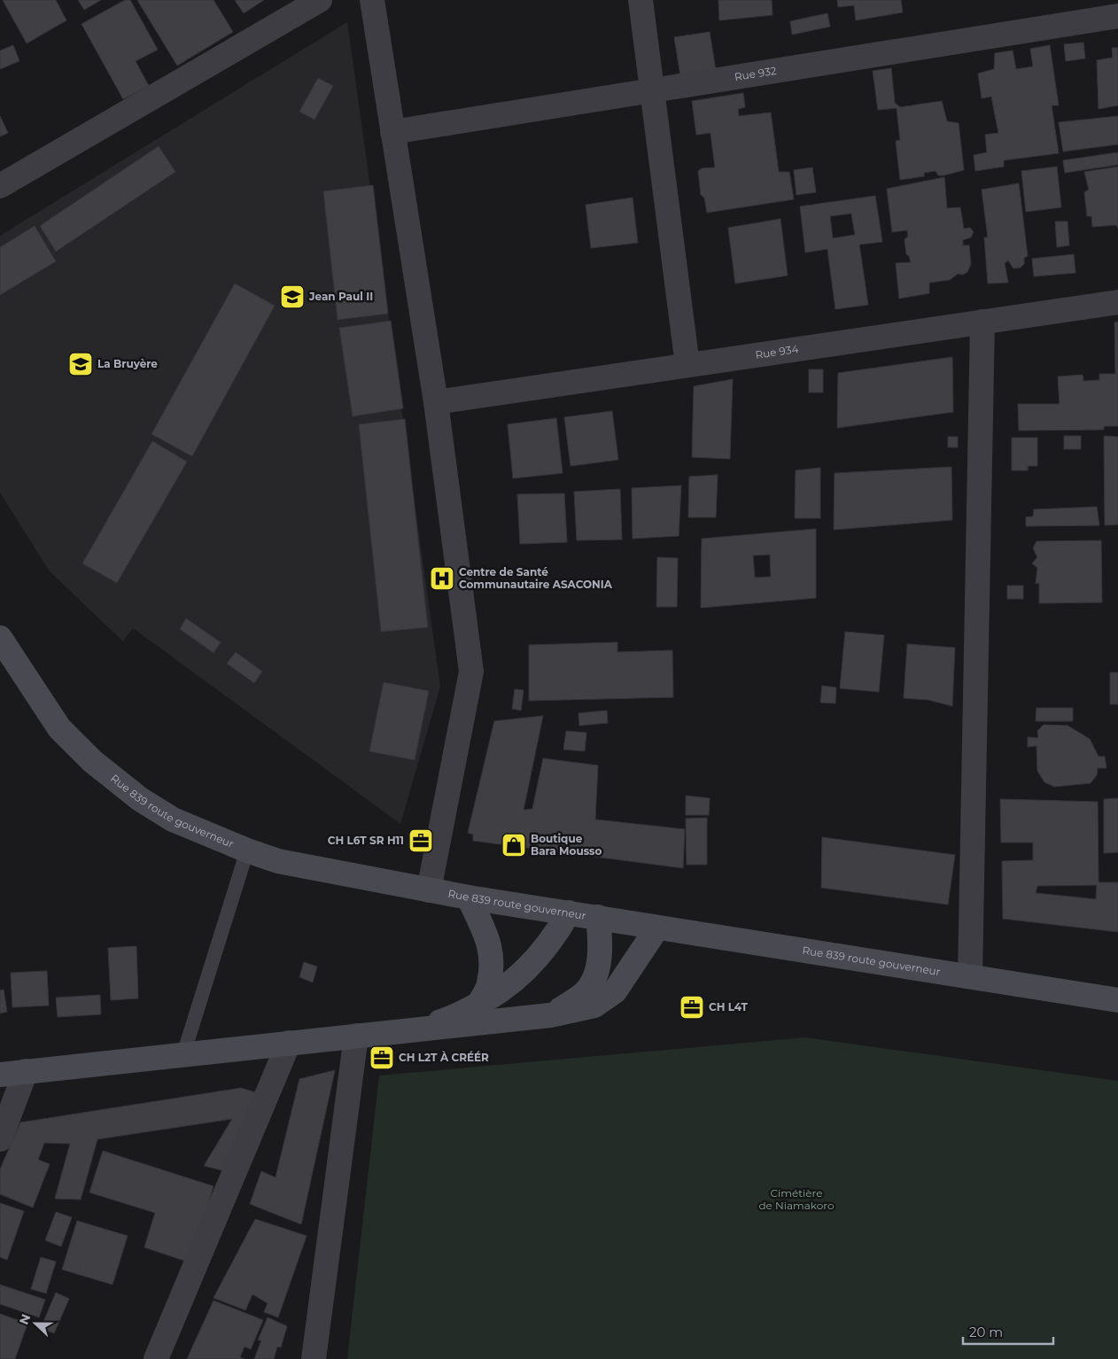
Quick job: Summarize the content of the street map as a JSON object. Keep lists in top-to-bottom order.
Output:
{
  "streets": {
    "street": ["Rue 932", "Rue 934", "Rue 839 route gouverneur"]
  },
  "parks": ["Cimétière de Niamakoro"],
  "places": {
    "school or university": ["Jean Paul II", "La Bruyère"],
    "hospital": ["Centre de Santé Communautaire ASACONIA"],
    "office": ["CH L6T SR H11", "CH L4T", "CH L2T À CRÉÉR"],
    "shop": ["Boutique Bara Mousso"]
  },
  "scale_bar": "20 m",
  "north": "left"
}
